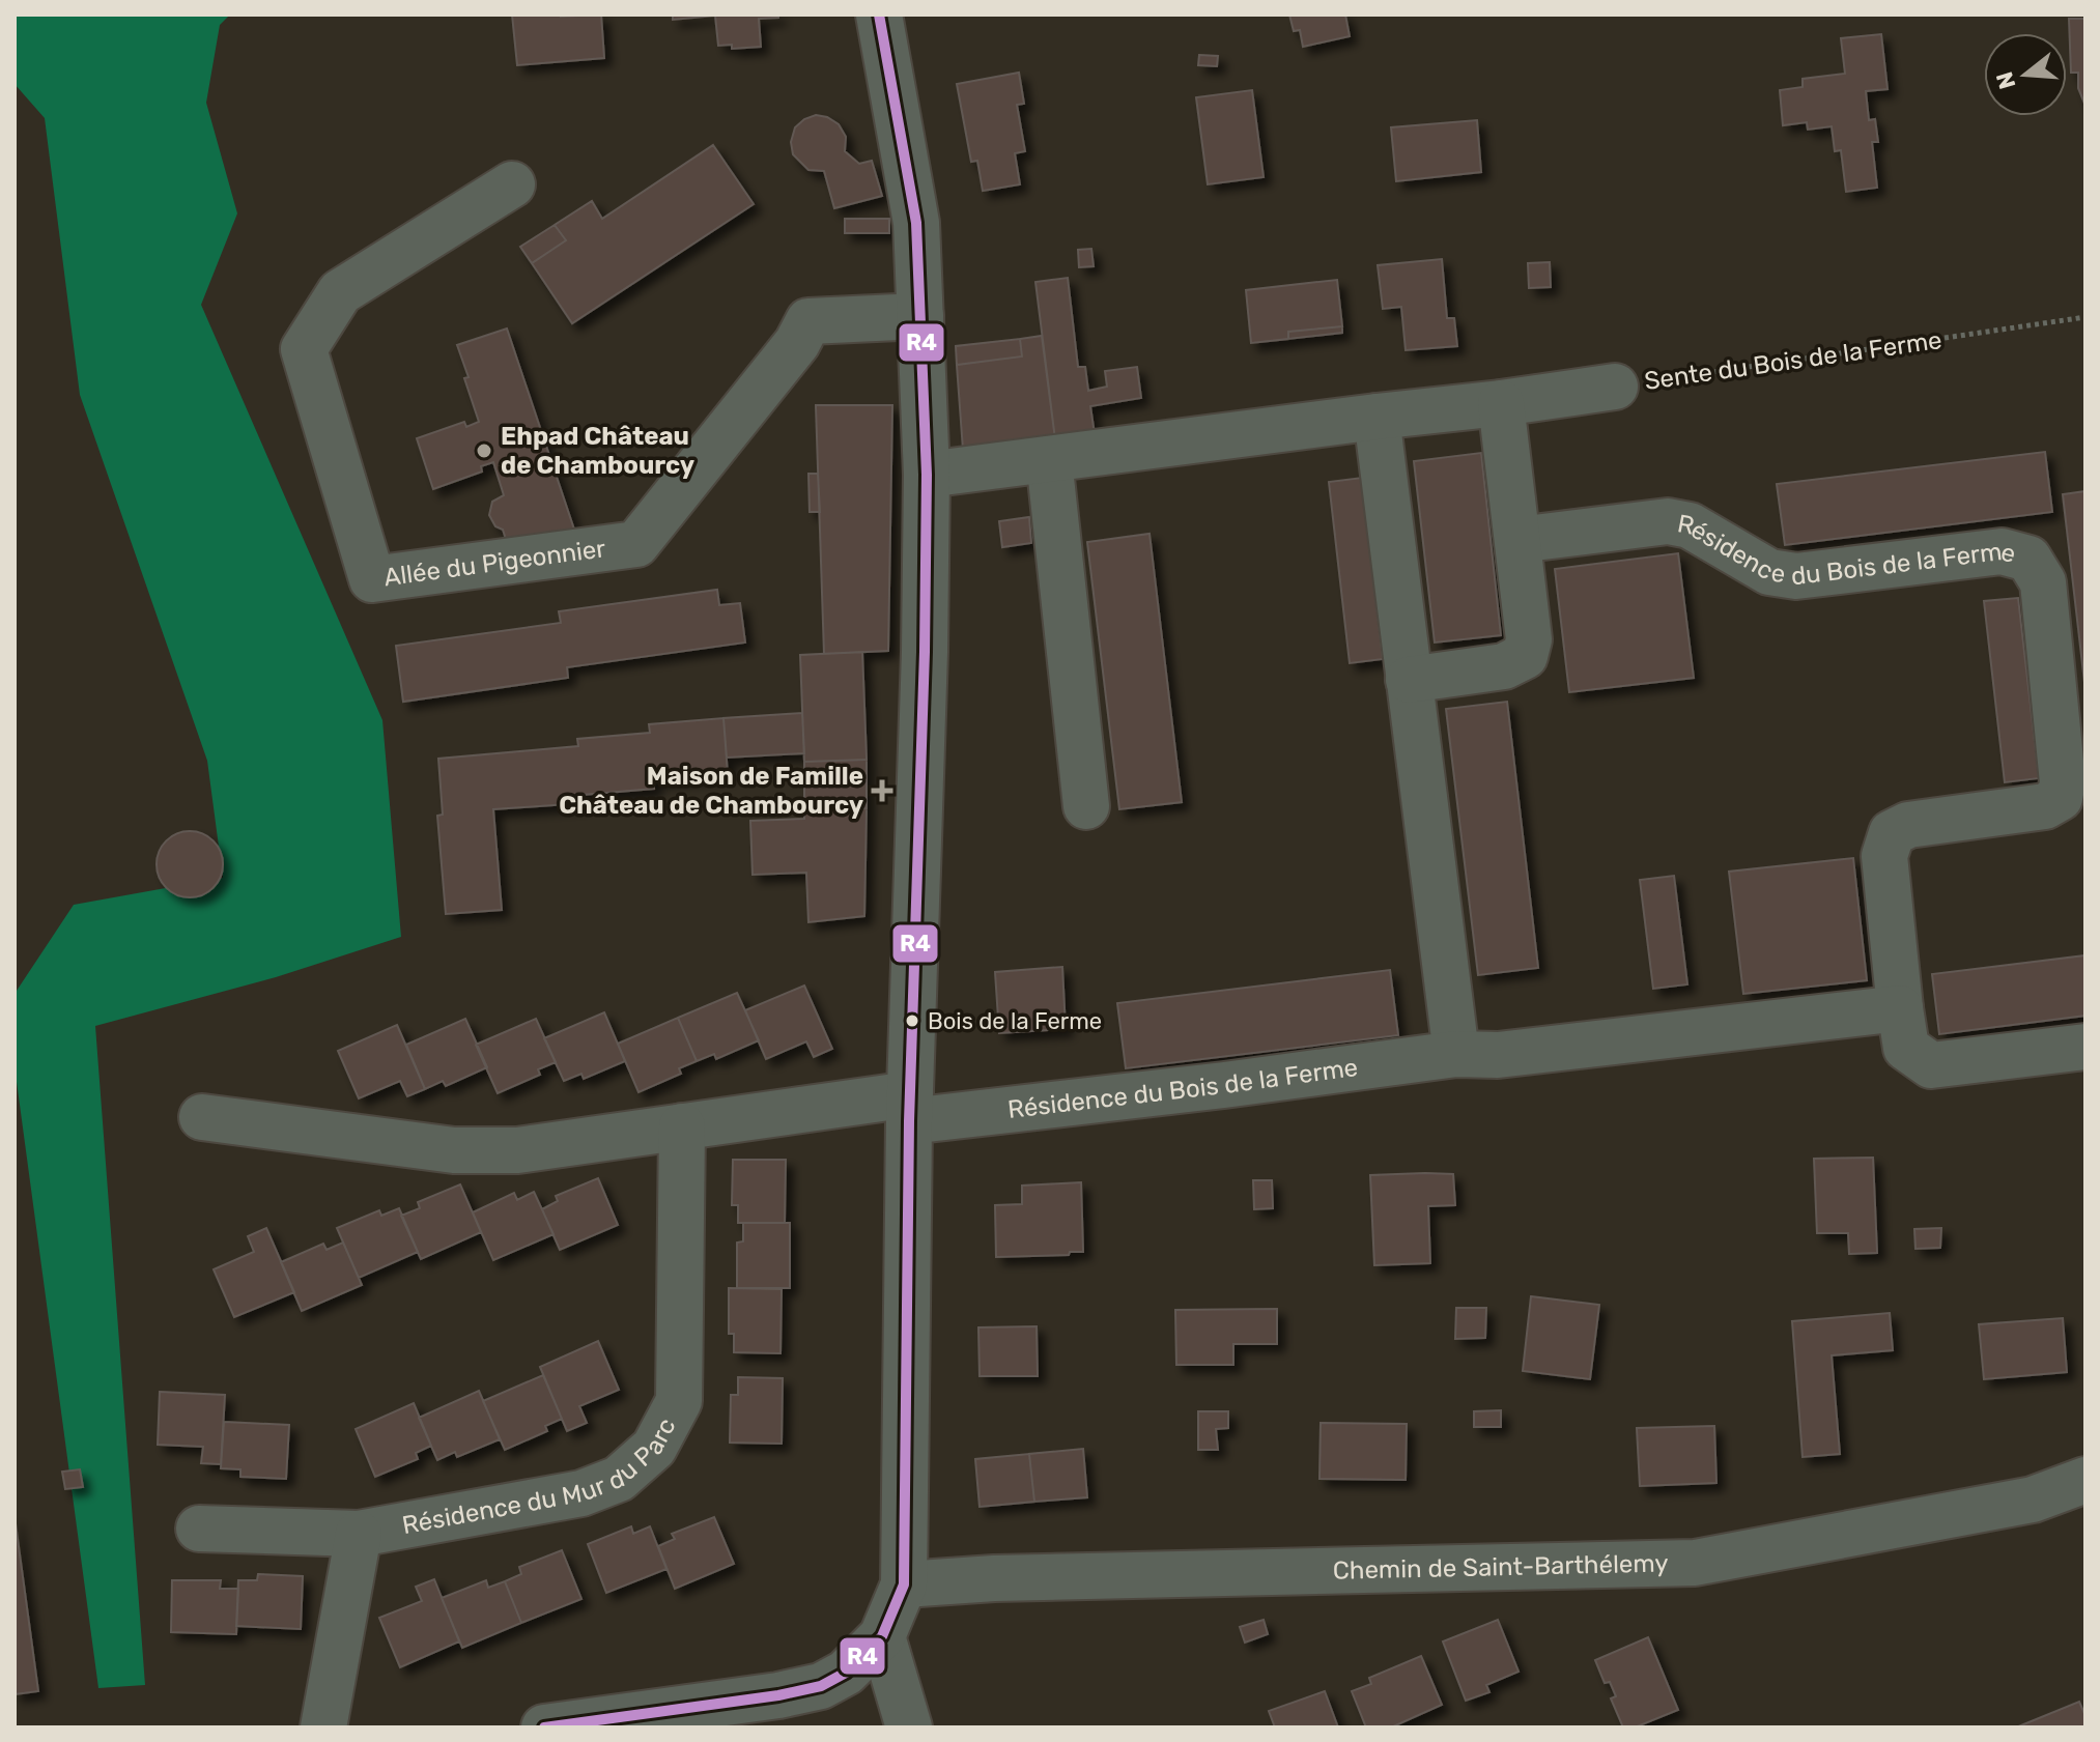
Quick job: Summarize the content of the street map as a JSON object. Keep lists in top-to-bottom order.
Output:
{
  "streets": {
    "street": [
      "Sente du Bois de la Ferme",
      "Résidence du Bois de la Ferme",
      "Allée du Pigeonnier",
      "Résidence du Mur du Parc",
      "Chemin de Saint-Barthélemy"
    ]
  },
  "places": {
    "other": ["Ehpad Château de Chambourcy", "Bois de la Ferme"],
    "health": ["Maison de Famille Château de Chambourcy"]
  },
  "lines": ["transit line R4"],
  "north": "left"
}
